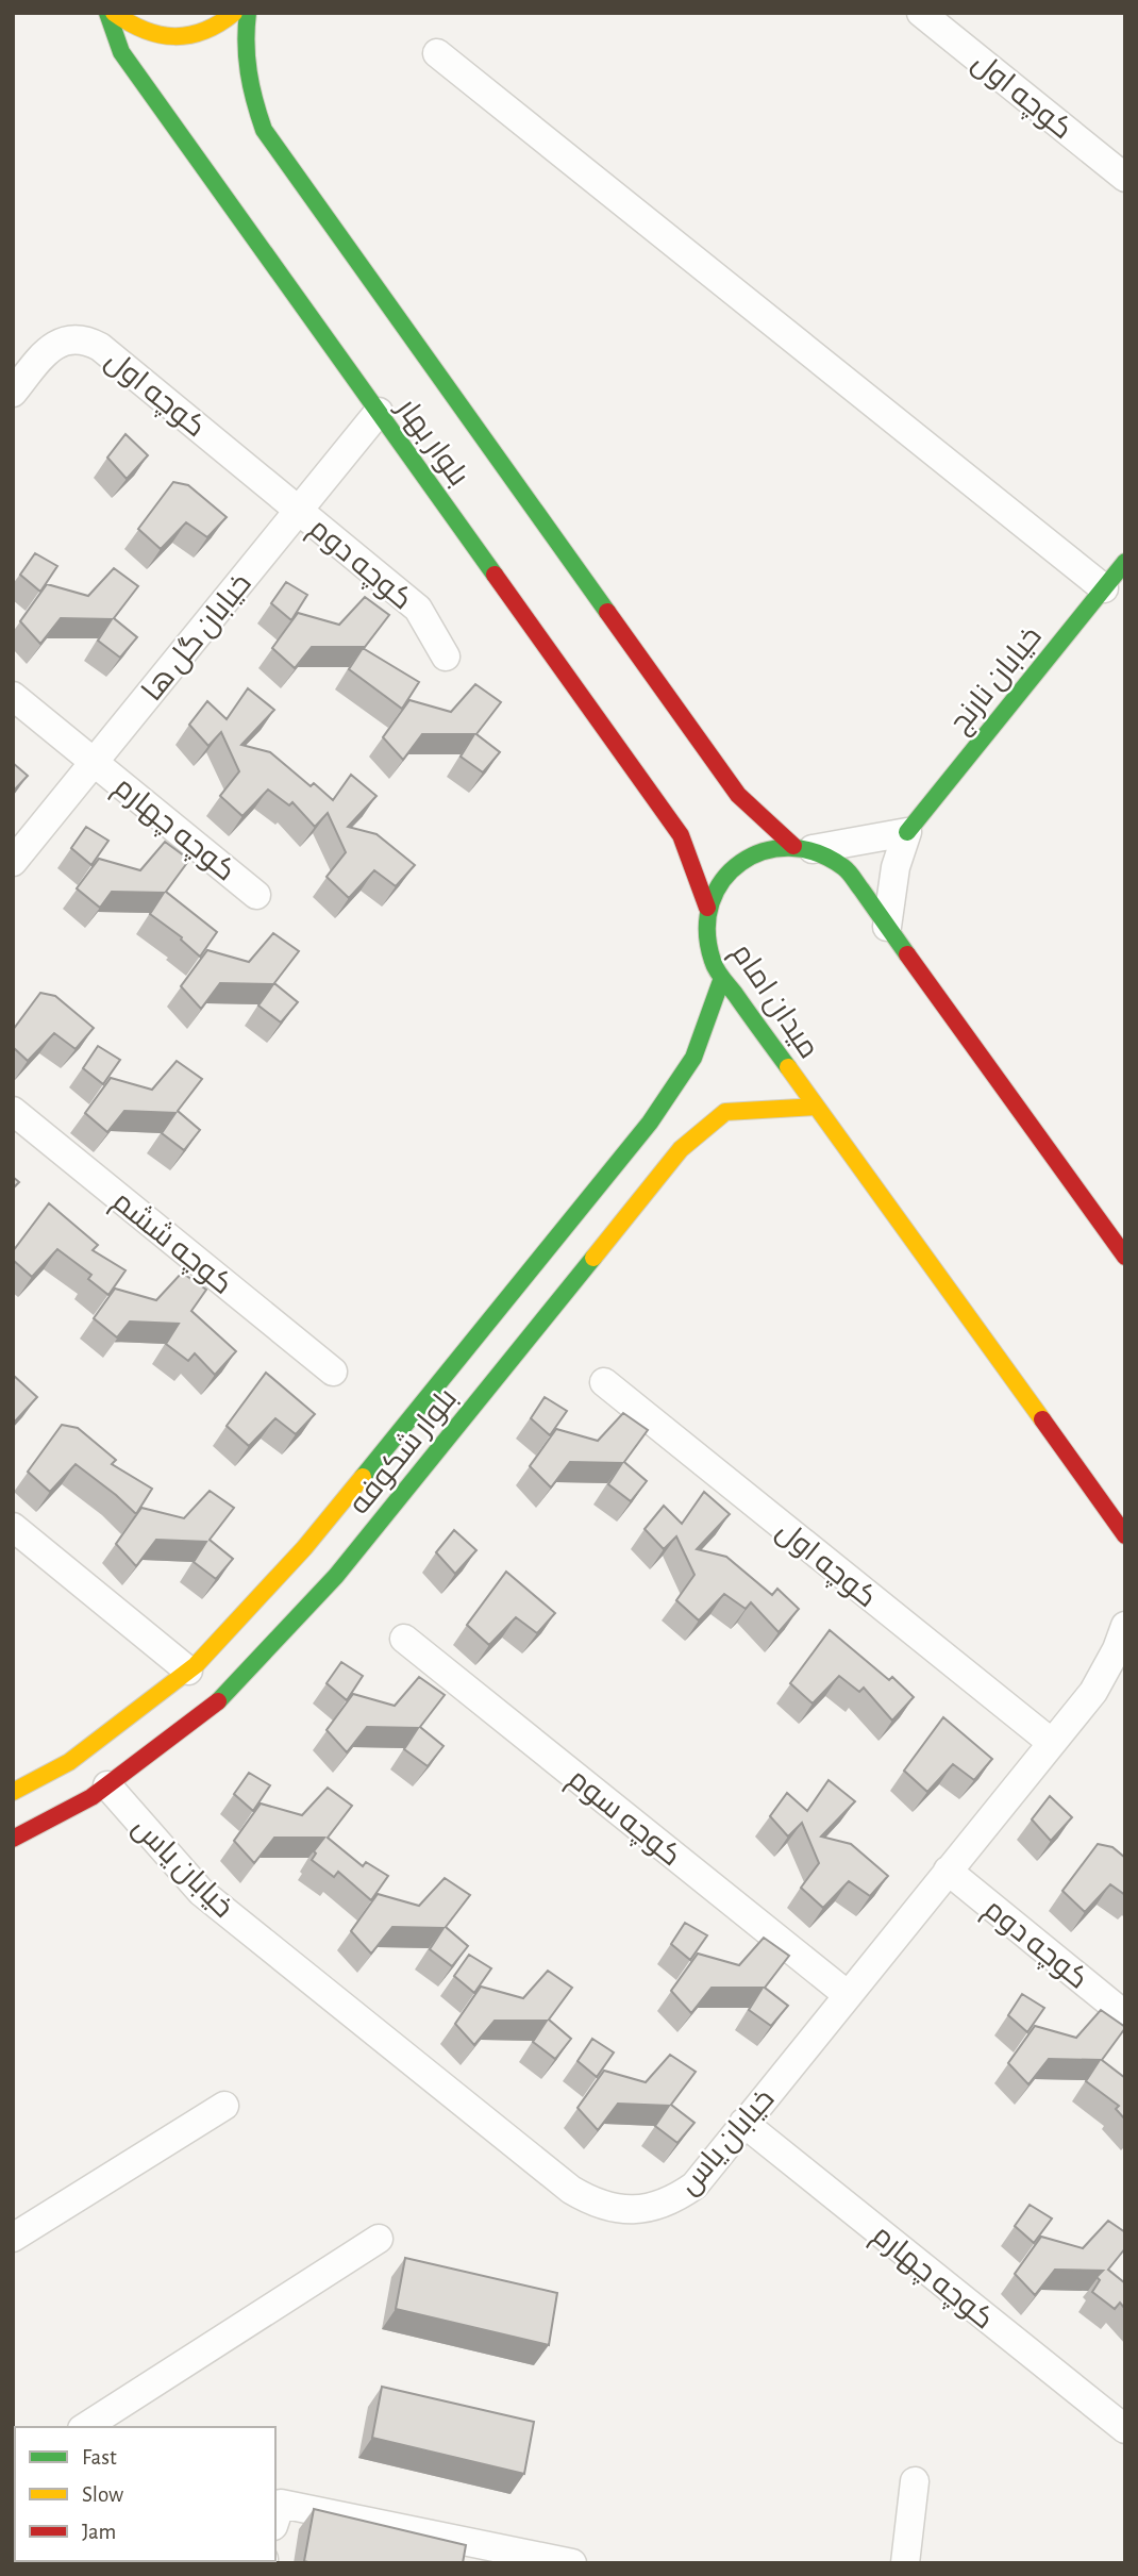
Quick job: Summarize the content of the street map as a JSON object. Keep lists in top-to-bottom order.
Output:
{
  "streets": {
    "street": [
      "کوچه اول",
      "بلوار بهار",
      "کوچه دوم",
      "خیابان گل ها",
      "خیابان نارنج",
      "کوچه چهارم",
      "میدان امام",
      "کوچه ششم",
      "بلوار شکوفه",
      "کوچه سوم",
      "خیابان یاس"
    ]
  },
  "crossings": [
    ["کوچه اول", "کوچه دوم"],
    ["کوچه اول", "خیابان گل ها"],
    ["کوچه اول", "خیابان یاس"],
    ["بلوار بهار", "خیابان گل ها"],
    ["بلوار بهار", "میدان امام"],
    ["کوچه دوم", "خیابان گل ها"],
    ["خیابان گل ها", "کوچه چهارم"],
    ["کوچه چهارم", "خیابان یاس"],
    ["میدان امام", "بلوار شکوفه"],
    ["بلوار شکوفه", "خیابان یاس"],
    ["کوچه سوم", "خیابان یاس"]
  ],
  "legend": ["Fast", "Slow", "Jam"]
}
